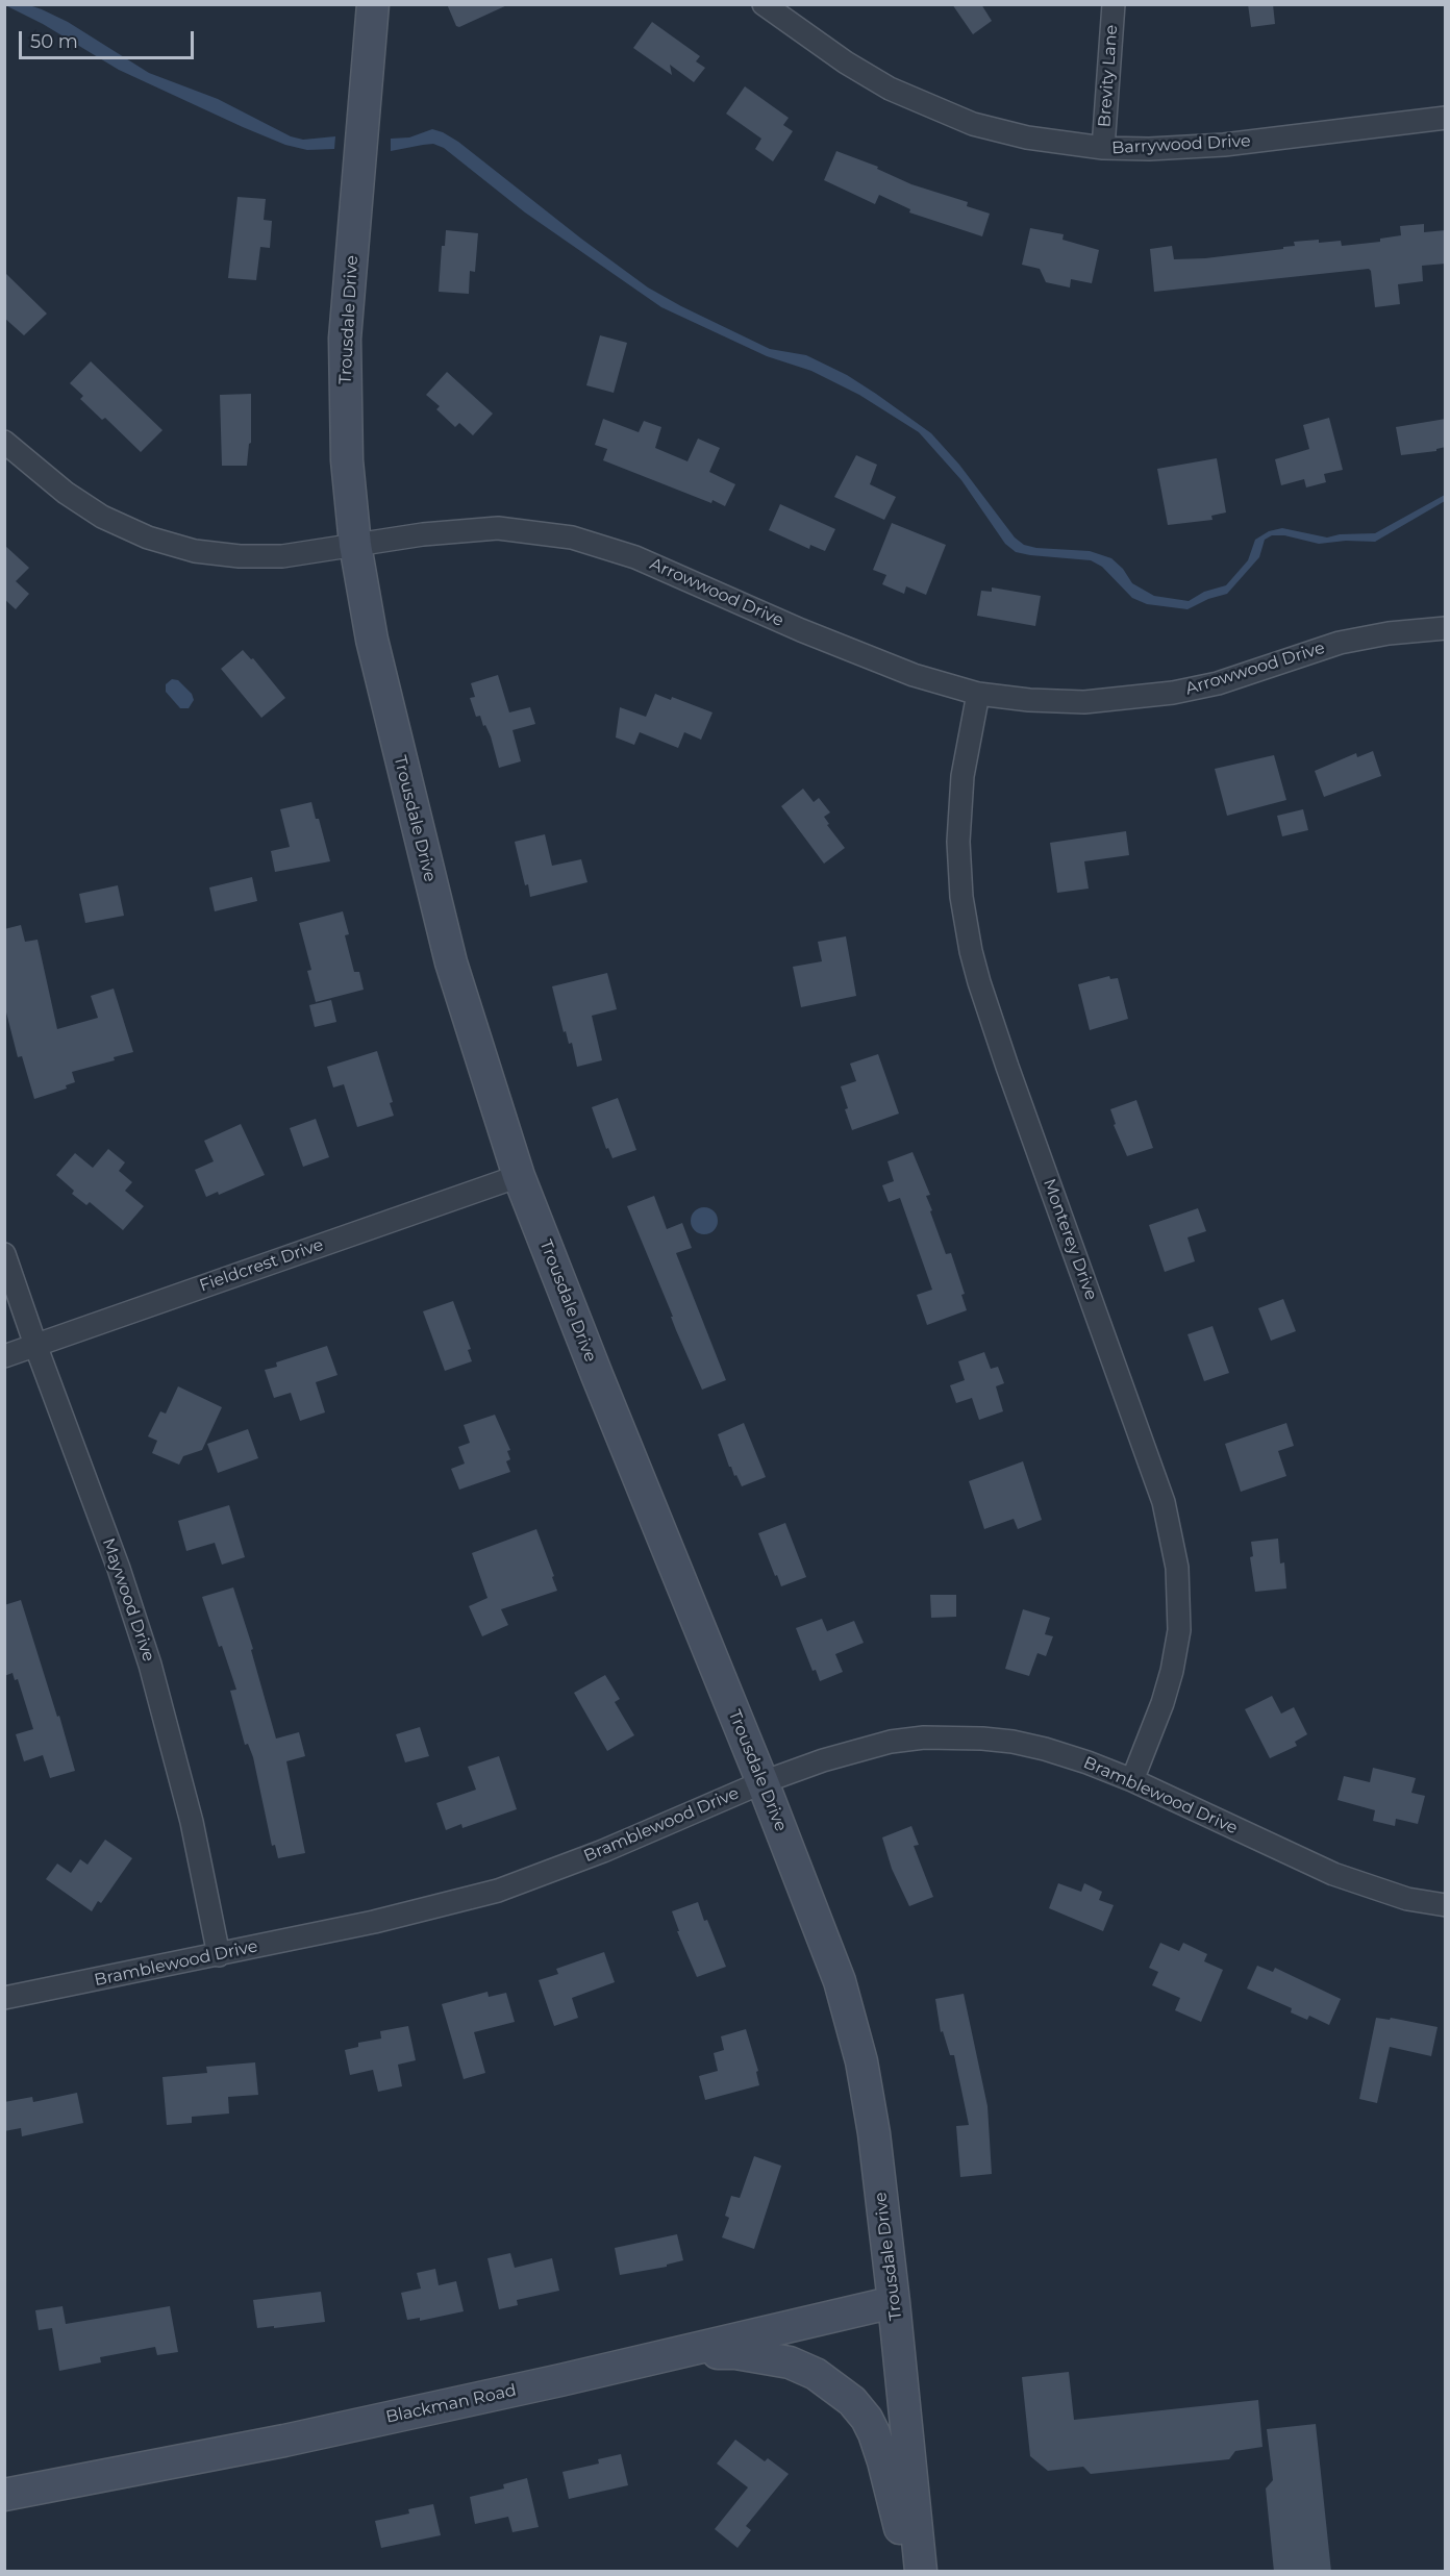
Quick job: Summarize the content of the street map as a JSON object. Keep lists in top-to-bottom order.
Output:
{
  "streets": {
    "street": [
      "Brevity Lane",
      "Barrywood Drive",
      "Trousdale Drive",
      "Arrowwood Drive",
      "Monterey Drive",
      "Fieldcrest Drive",
      "Maywood Drive",
      "Bramblewood Drive",
      "Blackman Road"
    ]
  },
  "crossings": [
    ["Brevity Lane", "Barrywood Drive"],
    ["Trousdale Drive", "Arrowwood Drive"],
    ["Trousdale Drive", "Fieldcrest Drive"],
    ["Trousdale Drive", "Bramblewood Drive"],
    ["Trousdale Drive", "Blackman Road"],
    ["Arrowwood Drive", "Monterey Drive"],
    ["Monterey Drive", "Bramblewood Drive"],
    ["Fieldcrest Drive", "Maywood Drive"],
    ["Maywood Drive", "Bramblewood Drive"]
  ],
  "scale_bar": "50 m"
}
